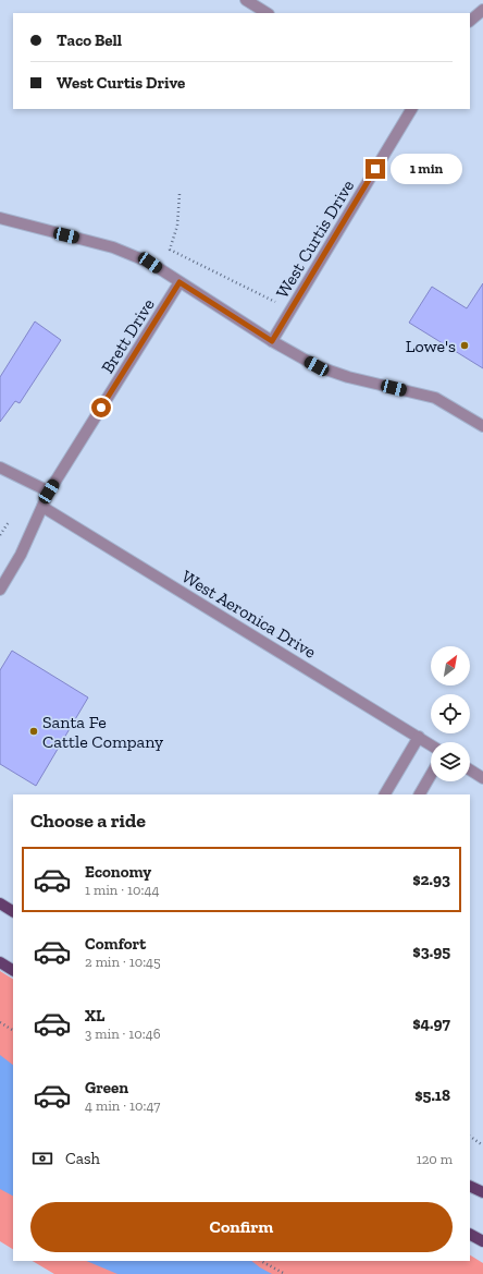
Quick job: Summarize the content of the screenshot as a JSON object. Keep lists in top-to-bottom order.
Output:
{
  "streets": {
    "street": ["West Curtis Drive", "Brett Drive", "West Aeronica Drive"]
  },
  "crossings": [
    ["Brett Drive", "West Aeronica Drive"]
  ],
  "places": ["Lowe's", "Santa Fe Cattle Company"],
  "north": "top right",
  "page": {
    "banner": ["Taco Bell", "West Curtis Drive"],
    "bubble": "1 min",
    "heading": "Choose a ride",
    "list": [
      {
        "name": "Economy",
        "note": "1 min · 10:44",
        "value": "$2.93"
      },
      {
        "name": "Comfort",
        "note": "2 min · 10:45",
        "value": "$3.95"
      },
      {
        "name": "XL",
        "note": "3 min · 10:46",
        "value": "$4.97"
      },
      {
        "name": "Green",
        "note": "4 min · 10:47",
        "value": "$5.18"
      }
    ],
    "pay": ["Cash", "120 m"],
    "buttons": "Confirm"
  }
}
